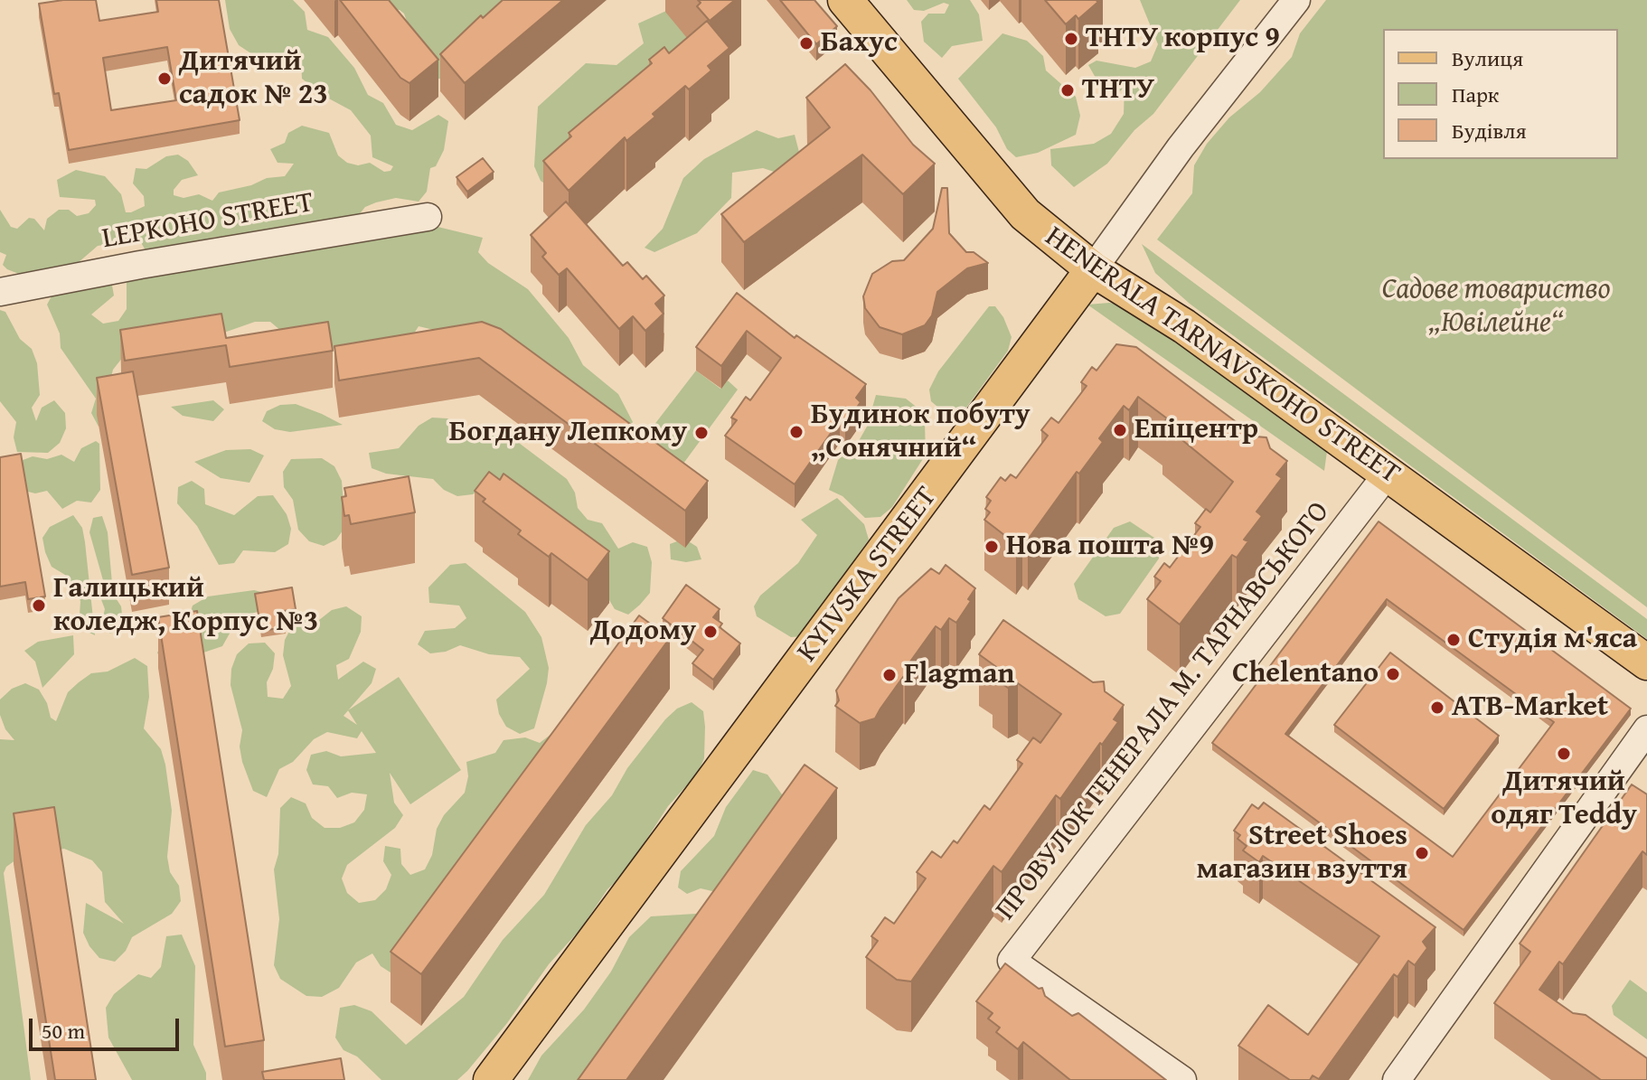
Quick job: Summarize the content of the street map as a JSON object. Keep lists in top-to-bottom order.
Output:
{
  "streets": {
    "main road": ["HENERALA TARNAVSKOHO STREET", "KYIVSKA STREET"],
    "street": ["LEPKOHO STREET", "ПРОВУЛОК ГЕНЕРАЛА М. ТАРНАВСЬКОГО"]
  },
  "crossings": [
    ["HENERALA TARNAVSKOHO STREET", "KYIVSKA STREET"],
    ["HENERALA TARNAVSKOHO STREET", "ПРОВУЛОК ГЕНЕРАЛА М. ТАРНАВСЬКОГО"]
  ],
  "parks": ["Садове товариство „Ювілейне“"],
  "places": [
    "ТНТУ корпус 9",
    "Бахус",
    "Дитячий садок № 23",
    "ТНТУ",
    "Епіцентр",
    "Будинок побуту „Сонячний“",
    "Богдану Лепкому",
    "Нова пошта №9",
    "Галицький коледж, Корпус №3",
    "Додому",
    "Студія м'яса",
    "Chelentano",
    "Flagman",
    "ATB-Market",
    "Дитячий одяг Teddy",
    "Street Shoes магазин взуття"
  ],
  "legend": ["Вулиця", "Парк", "Будівля"],
  "scale_bar": "50 m"
}
